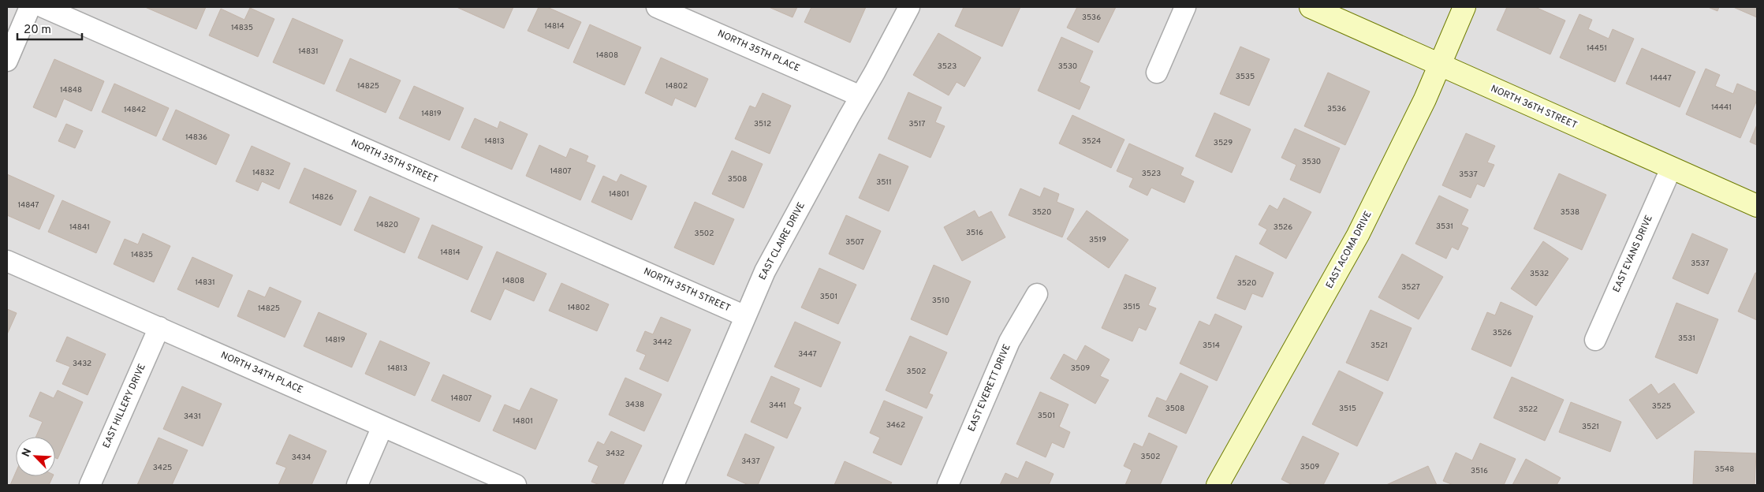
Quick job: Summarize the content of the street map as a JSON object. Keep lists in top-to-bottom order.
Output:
{
  "streets": {
    "street": [
      "NORTH 35TH PLACE",
      "NORTH 36TH STREET",
      "NORTH 35TH STREET",
      "EAST CLAIRE DRIVE",
      "EAST ACOMA DRIVE",
      "EAST EVANS DRIVE",
      "NORTH 34TH PLACE",
      "EAST EVERETT DRIVE",
      "EAST HILLERY DRIVE"
    ]
  },
  "crossings": [
    ["NORTH 35TH PLACE", "EAST CLAIRE DRIVE"],
    ["NORTH 36TH STREET", "EAST ACOMA DRIVE"],
    ["NORTH 36TH STREET", "EAST EVANS DRIVE"],
    ["NORTH 35TH STREET", "EAST CLAIRE DRIVE"],
    ["NORTH 34TH PLACE", "EAST HILLERY DRIVE"]
  ],
  "house_numbers": [
    "3536",
    "14814",
    "14835",
    "14451",
    "14831",
    "14808",
    "3523",
    "3530",
    "3535",
    "14447",
    "14825",
    "14802",
    "14848",
    "14441",
    "3536",
    "14842",
    "14819",
    "3512",
    "3517",
    "14836",
    "14813",
    "3524",
    "3529",
    "3530",
    "14807",
    "14832",
    "3523",
    "3537",
    "3508",
    "3511",
    "14801",
    "14826",
    "14847",
    "3520",
    "3538",
    "14820",
    "3531",
    "14841",
    "3526",
    "3516",
    "3502",
    "3519",
    "3507",
    "14814",
    "14835",
    "3537",
    "3532",
    "14808",
    "14831",
    "3520",
    "3527",
    "3501",
    "3510",
    "3515",
    "14802",
    "14825",
    "3526",
    "3531",
    "14819",
    "3442",
    "3514",
    "3521",
    "3447",
    "3432",
    "14813",
    "3509",
    "3502",
    "14807",
    "3438",
    "3441",
    "3525",
    "3508",
    "3515",
    "3522",
    "3501",
    "3431",
    "14801",
    "3462",
    "3521",
    "3432",
    "3502",
    "3434",
    "3437",
    "3509",
    "3425",
    "3548",
    "3516"
  ],
  "scale_bar": "20 m",
  "north": "top left"
}
